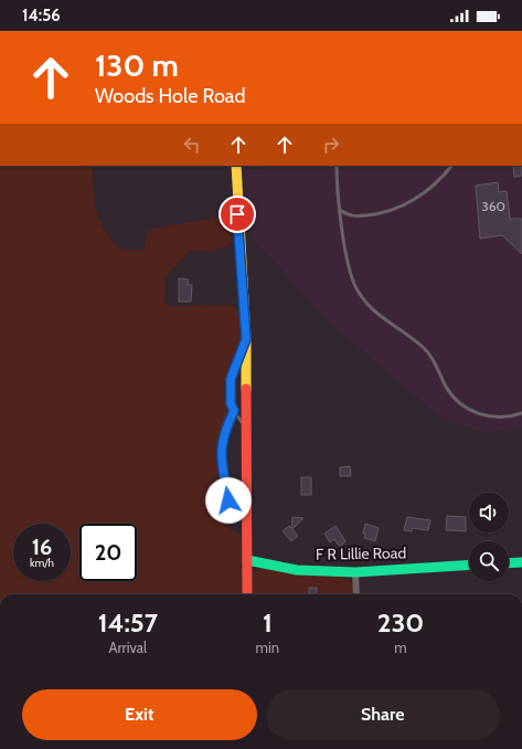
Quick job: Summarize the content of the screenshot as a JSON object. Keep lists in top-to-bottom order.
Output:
{
  "streets": {
    "main road": ["F R Lillie Road"]
  },
  "house_numbers": ["360"],
  "page": {
    "status": "14:56",
    "turn": ["130 m", "Woods Hole Road"],
    "speed": "16 km/h",
    "limit": "20",
    "eta": [
      "14:57",
      "Arrival",
      "1",
      "min",
      "230",
      "m"
    ],
    "buttons": ["Exit", "Share"]
  }
}
